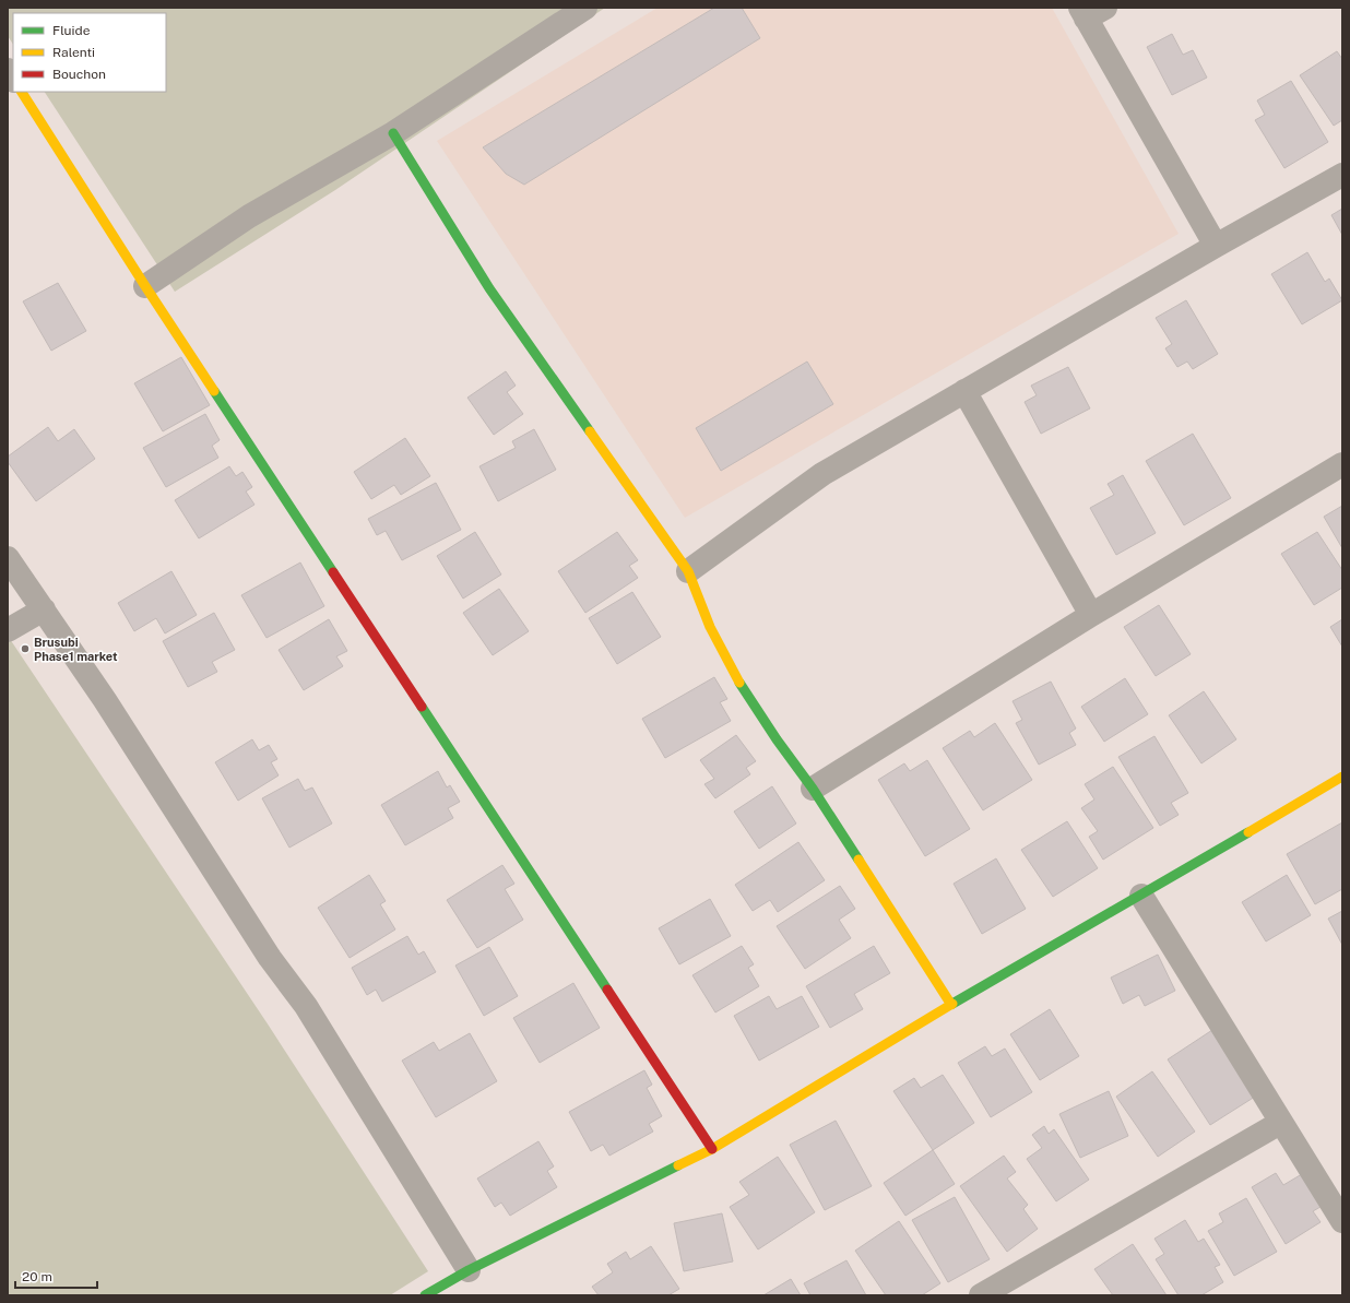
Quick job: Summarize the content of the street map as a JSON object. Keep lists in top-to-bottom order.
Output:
{
  "places": ["Brusubi Phase1 market"],
  "legend": ["Fluide", "Ralenti", "Bouchon"],
  "scale_bar": "20 m"
}
